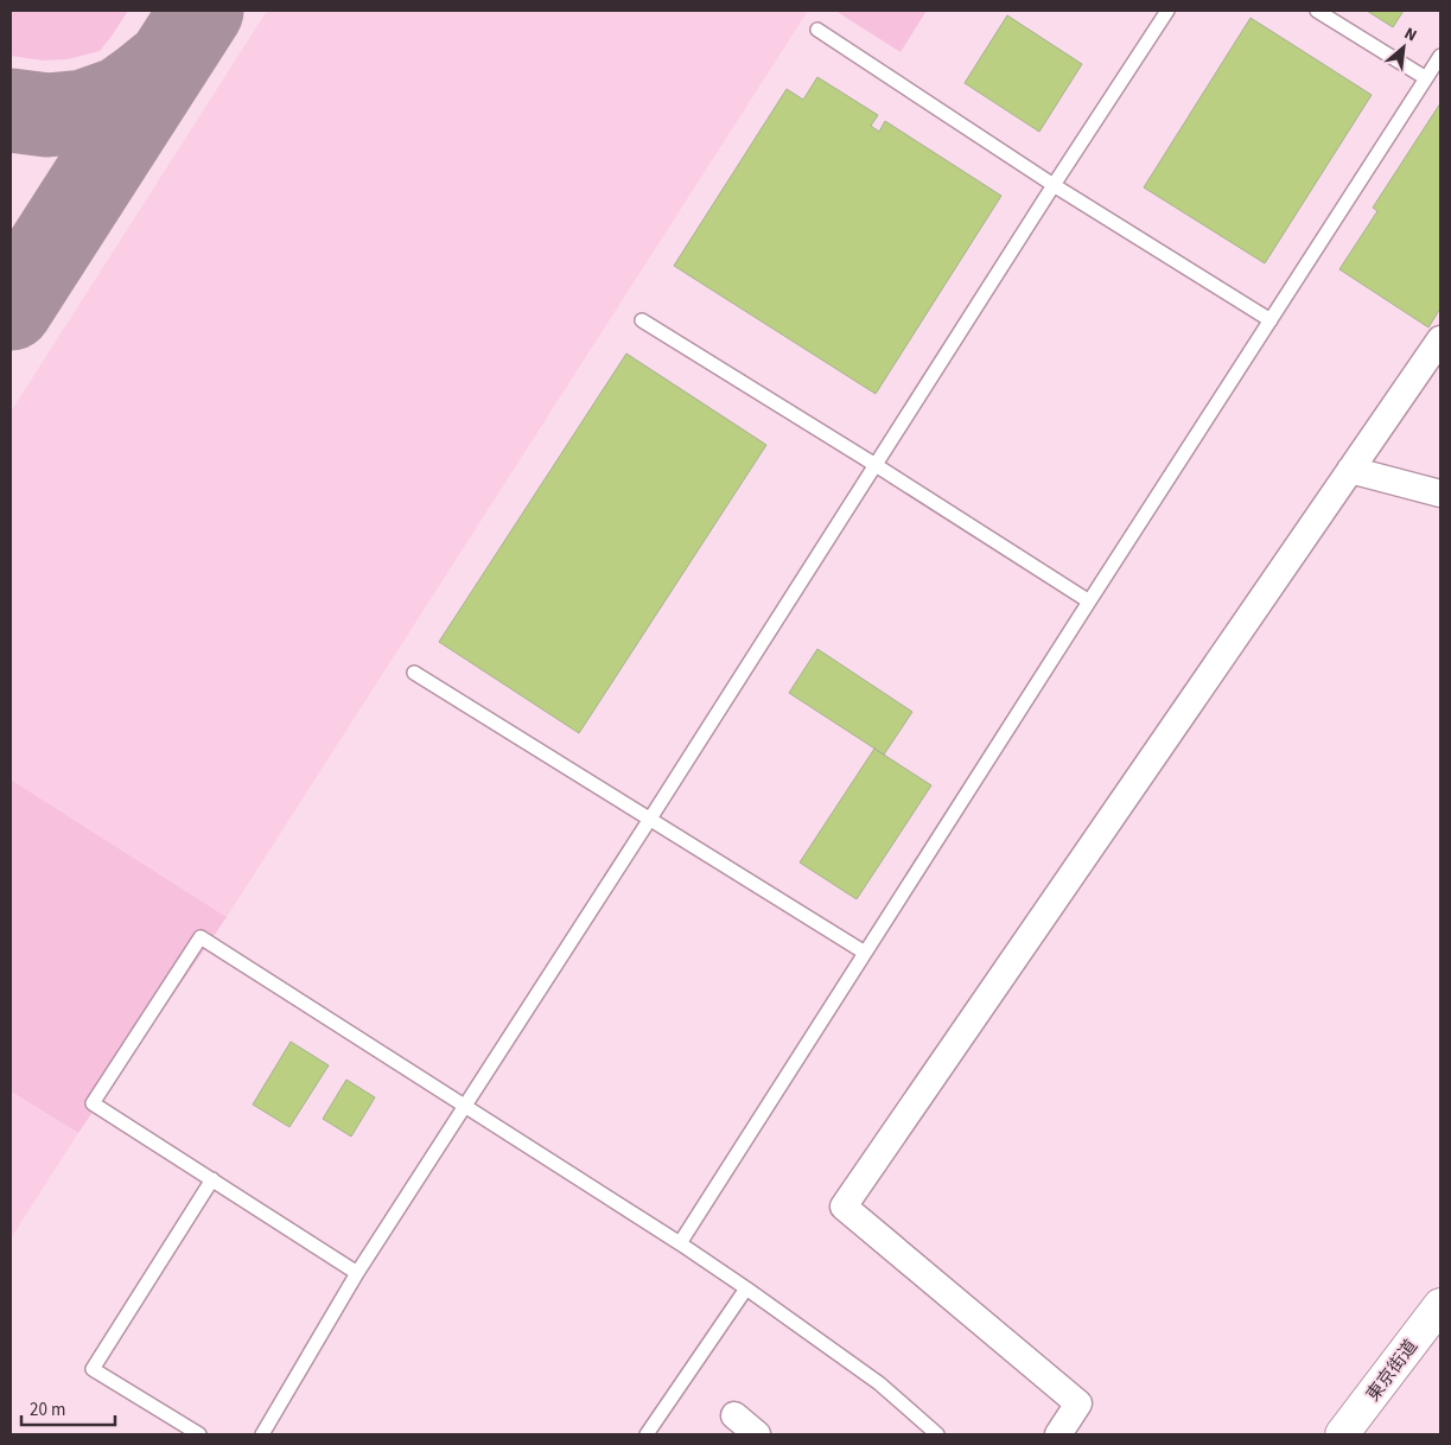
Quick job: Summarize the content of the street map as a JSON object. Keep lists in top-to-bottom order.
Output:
{
  "streets": {
    "highway": ["東京街道"]
  },
  "scale_bar": "20 m",
  "north": "top right"
}
